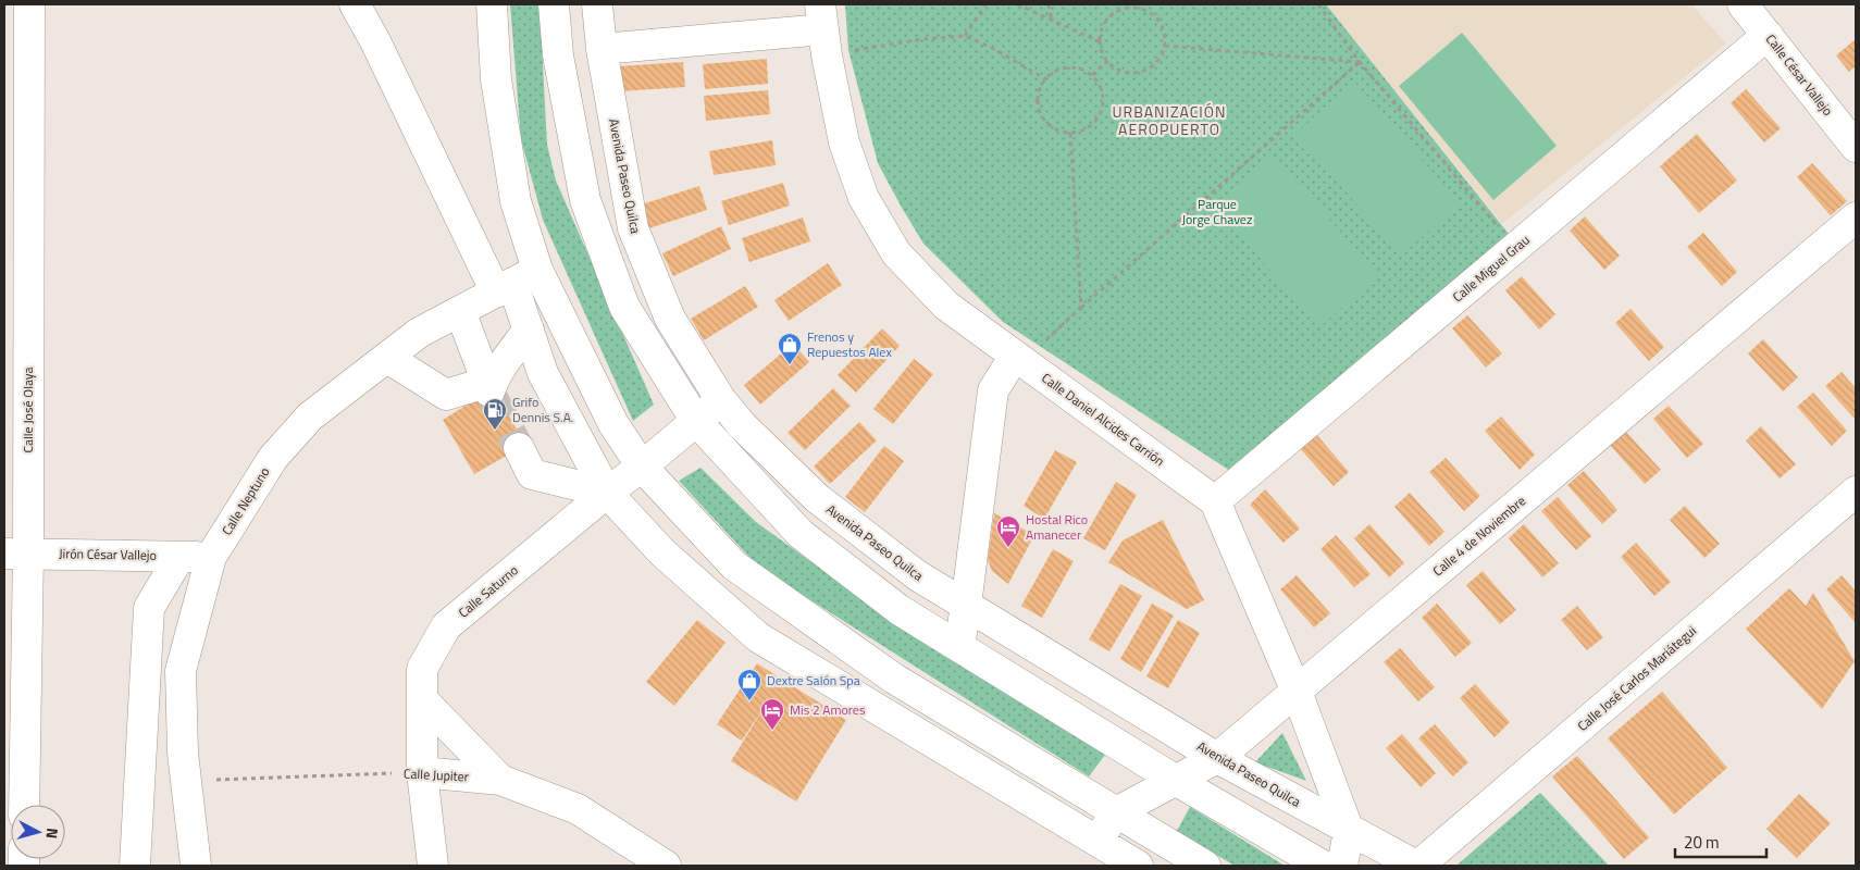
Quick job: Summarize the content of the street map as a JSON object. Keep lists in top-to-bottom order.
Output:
{
  "streets": {
    "street": [
      "Calle César Vallejo",
      "Avenida Paseo Quilca",
      "Calle Miguel Grau",
      "Calle José Olaya",
      "Calle Daniel Alcides Carrión",
      "Calle Neptuno",
      "Calle 4 de Noviembre",
      "Jirón César Vallejo",
      "Calle Saturno",
      "Calle José Carlos Mariátegui",
      "Calle Jupiter"
    ]
  },
  "crossings": [
    ["Calle César Vallejo", "Calle Miguel Grau"],
    ["Avenida Paseo Quilca", "Calle 4 de Noviembre"],
    ["Avenida Paseo Quilca", "Calle Saturno"],
    ["Avenida Paseo Quilca", "Calle José Carlos Mariátegui"],
    ["Calle Miguel Grau", "Calle Daniel Alcides Carrión"],
    ["Calle José Olaya", "Jirón César Vallejo"],
    ["Calle Neptuno", "Jirón César Vallejo"],
    ["Calle Neptuno", "Calle Jupiter"],
    ["Calle Saturno", "Calle Jupiter"]
  ],
  "districts": ["URBANIZACIÓN AEROPUERTO"],
  "parks": ["Parque Jorge Chavez"],
  "places": {
    "shop": ["Frenos y Repuestos Alex", "Dextre Salón Spa"],
    "fuel station": ["Grifo Dennis S.A."],
    "hotel": ["Hostal Rico Amanecer", "Mis 2 Amores"]
  },
  "scale_bar": "20 m",
  "north": "right"
}
